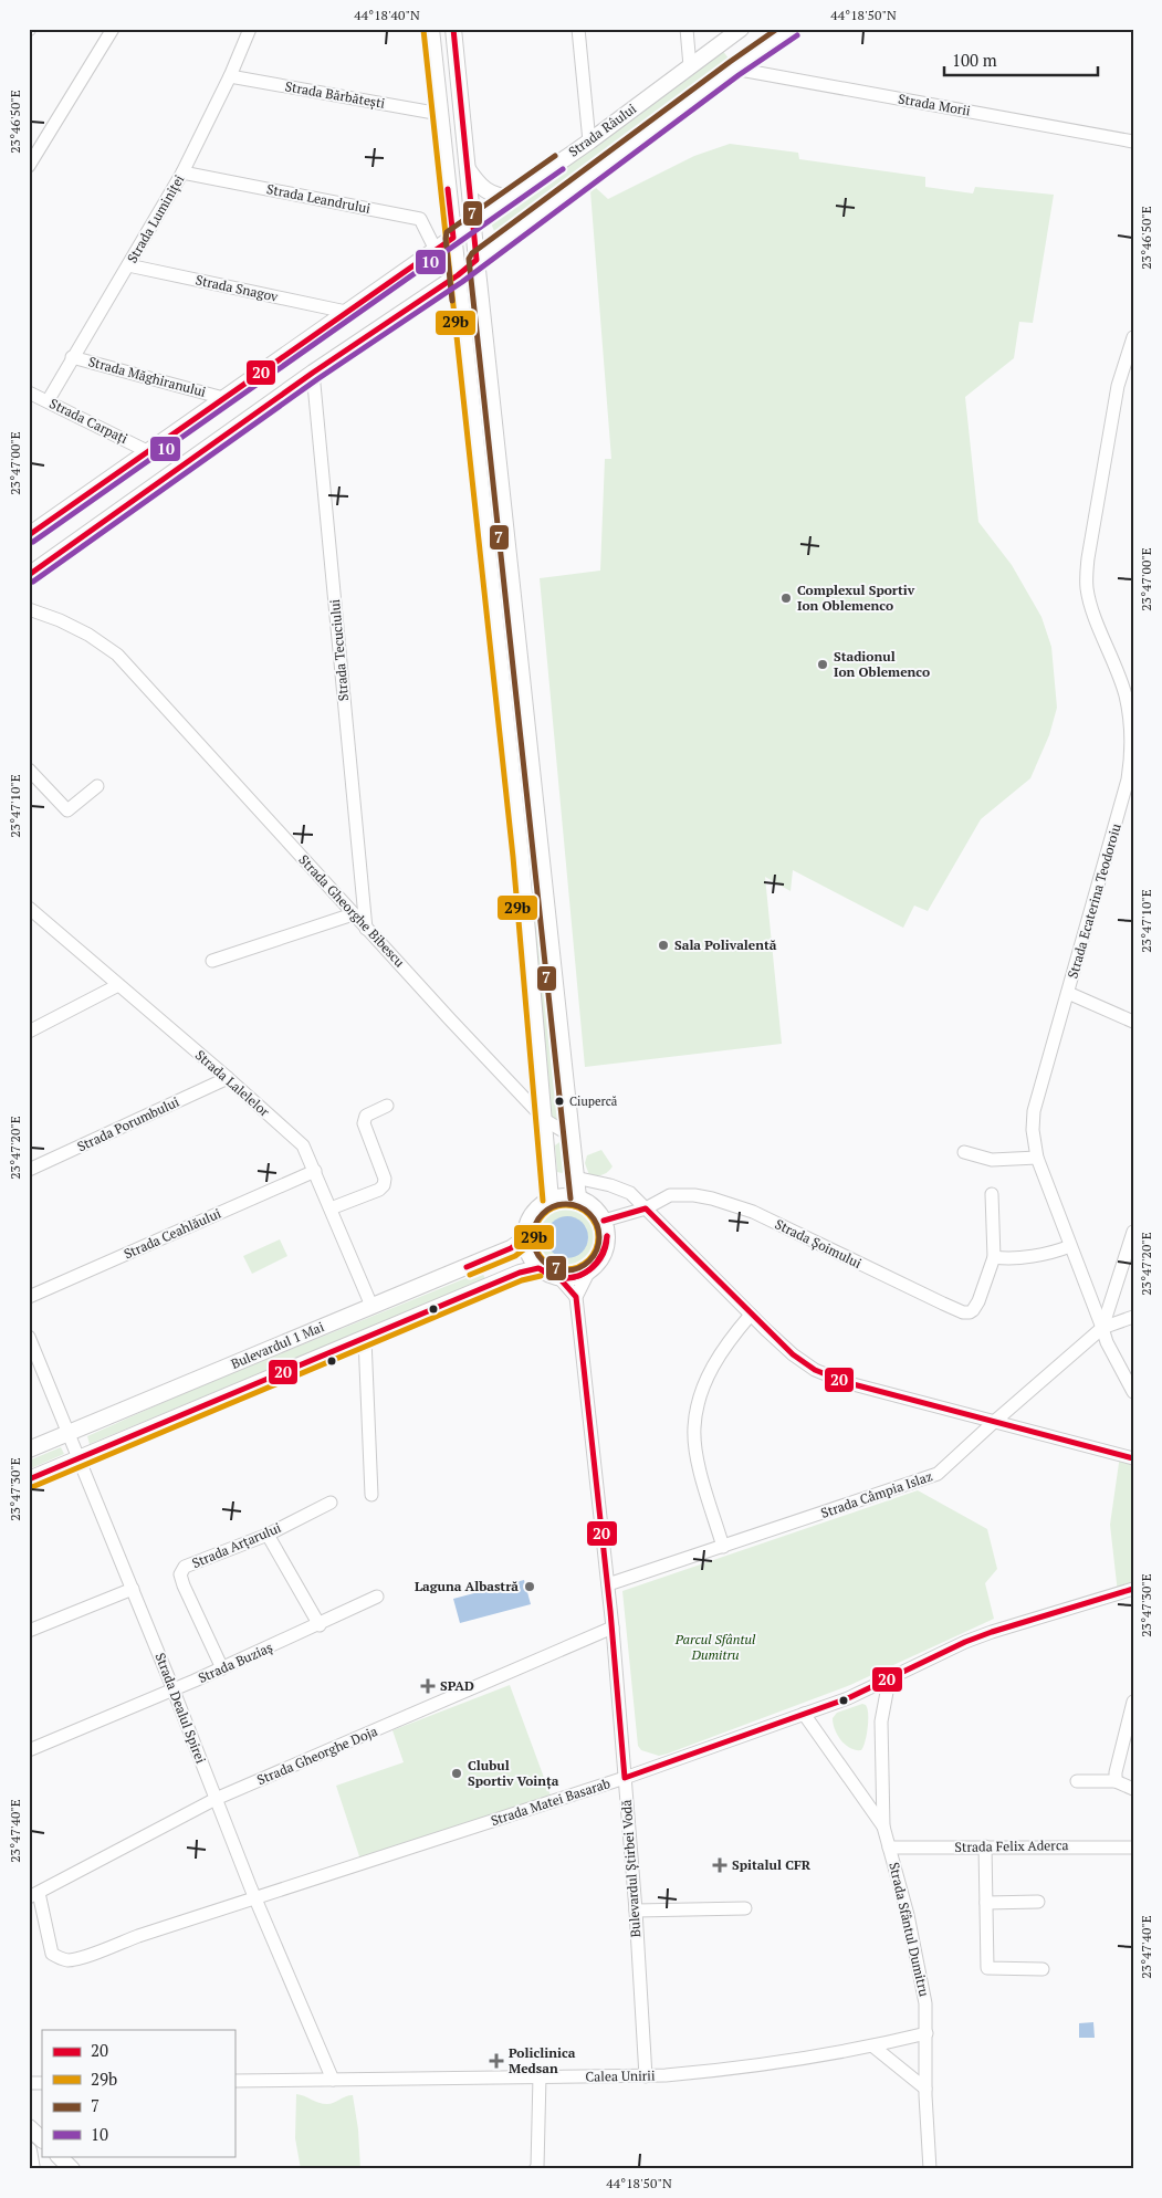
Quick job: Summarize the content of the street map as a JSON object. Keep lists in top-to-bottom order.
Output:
{
  "streets": {
    "main road": ["Strada Râului", "Bulevardul 1 Mai"],
    "street": [
      "Strada Bărbătești",
      "Strada Morii",
      "Strada Leandrului",
      "Strada Luminiței",
      "Strada Snagov",
      "Strada Măghiranului",
      "Strada Carpați",
      "Strada Tecuciului",
      "Strada Ecaterina Teodoroiu",
      "Strada Gheorghe Bibescu",
      "Strada Lalelelor",
      "Strada Porumbului",
      "Strada Ceahlăului",
      "Strada Șoimului",
      "Strada Câmpia Islaz",
      "Strada Arțarului",
      "Strada Buziaș",
      "Strada Dealul Spirei",
      "Strada Gheorghe Doja",
      "Strada Matei Basarab",
      "Strada Felix Aderca",
      "Bulevardul Știrbei Vodă",
      "Strada Sfântul Dumitru",
      "Calea Unirii"
    ]
  },
  "crossings": [
    ["Strada Bărbătești", "Strada Luminiței"],
    ["Strada Morii", "Strada Râului"],
    ["Strada Râului", "Strada Leandrului"],
    ["Strada Râului", "Strada Snagov"],
    ["Strada Râului", "Strada Măghiranului"],
    ["Strada Râului", "Strada Carpați"],
    ["Strada Râului", "Strada Tecuciului"],
    ["Strada Leandrului", "Strada Luminiței"],
    ["Strada Luminiței", "Strada Snagov"],
    ["Strada Luminiței", "Strada Măghiranului"],
    ["Strada Luminiței", "Strada Carpați"],
    ["Strada Tecuciului", "Strada Gheorghe Bibescu"],
    ["Strada Ecaterina Teodoroiu", "Strada Câmpia Islaz"],
    ["Strada Lalelelor", "Strada Porumbului"],
    ["Strada Lalelelor", "Strada Ceahlăului"],
    ["Strada Lalelelor", "Bulevardul 1 Mai"],
    ["Strada Șoimului", "Bulevardul 1 Mai"],
    ["Bulevardul 1 Mai", "Strada Dealul Spirei"],
    ["Strada Câmpia Islaz", "Bulevardul Știrbei Vodă"],
    ["Strada Arțarului", "Strada Buziaș"],
    ["Strada Buziaș", "Strada Dealul Spirei"],
    ["Strada Dealul Spirei", "Strada Gheorghe Doja"],
    ["Strada Dealul Spirei", "Strada Matei Basarab"],
    ["Strada Dealul Spirei", "Calea Unirii"],
    ["Strada Gheorghe Doja", "Strada Matei Basarab"],
    ["Strada Gheorghe Doja", "Bulevardul Știrbei Vodă"],
    ["Strada Matei Basarab", "Bulevardul Știrbei Vodă"],
    ["Strada Matei Basarab", "Strada Sfântul Dumitru"],
    ["Strada Felix Aderca", "Strada Sfântul Dumitru"],
    ["Bulevardul Știrbei Vodă", "Calea Unirii"],
    ["Strada Sfântul Dumitru", "Calea Unirii"]
  ],
  "parks": ["Parcul Sfântul Dumitru"],
  "places": {
    "other": [
      "Complexul Sportiv Ion Oblemenco",
      "Stadionul Ion Oblemenco",
      "Sala Polivalentă",
      "Ciupercă",
      "Laguna Albastră",
      "Clubul Sportiv Voința"
    ],
    "health": ["SPAD", "Spitalul CFR", "Policlinica Medsan"]
  },
  "lines": [
    "transit line 20",
    "transit line 7",
    "transit line 29b",
    "transit line 10"
  ],
  "legend": [
    "20",
    "29b",
    "7",
    "10"
  ],
  "scale_bar": "100 m",
  "coordinates": [
    "44°18'40\"N",
    "44°18'50\"N",
    "23°46'50\"E",
    "23°47'00\"E",
    "23°47'10\"E",
    "23°47'20\"E",
    "23°47'30\"E",
    "23°47'40\"E"
  ]
}
